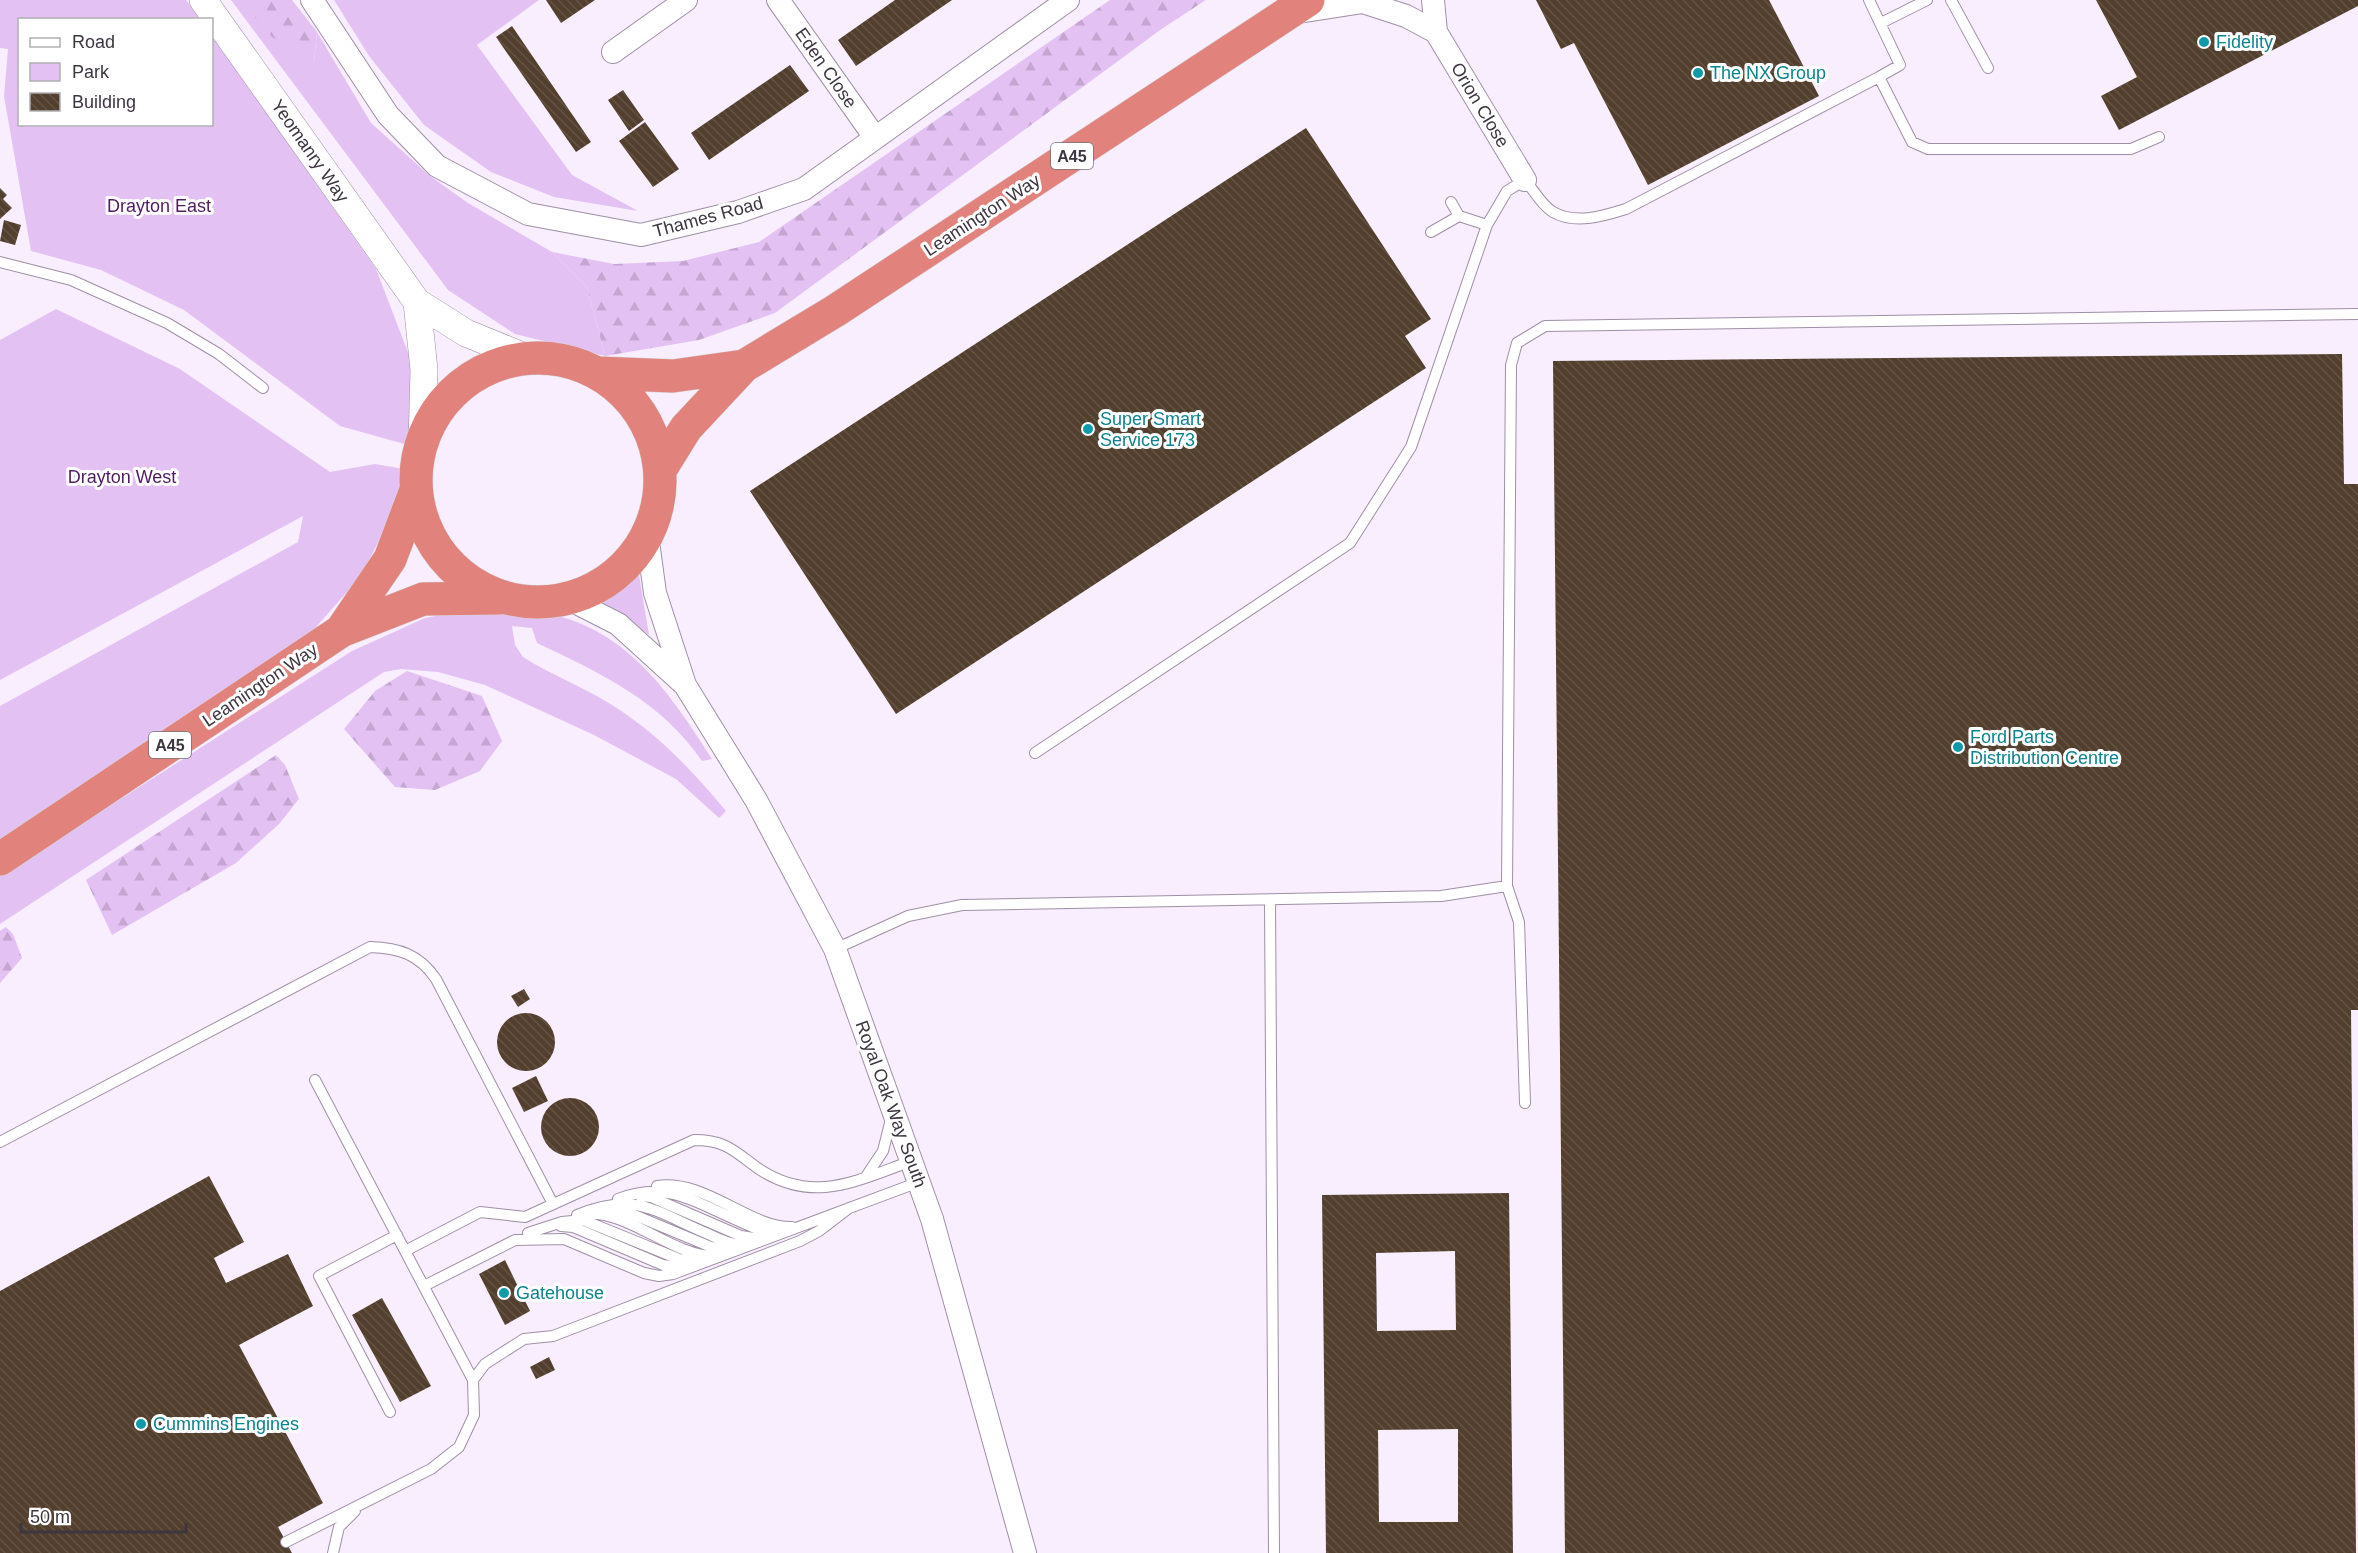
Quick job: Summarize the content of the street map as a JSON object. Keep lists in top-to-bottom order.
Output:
{
  "streets": {
    "highway": ["A45", "Leamington Way"],
    "street": [
      "Eden Close",
      "Orion Close",
      "Yeomanry Way",
      "Thames Road",
      "Royal Oak Way South"
    ]
  },
  "crossings": [
    ["Eden Close", "Thames Road"]
  ],
  "parks": ["Drayton East", "Drayton West"],
  "places": [
    "Fidelity",
    "The NX Group",
    "Super Smart Service 173",
    "Ford Parts Distribution Centre",
    "Gatehouse",
    "Cummins Engines"
  ],
  "legend": ["Road", "Park", "Building"],
  "scale_bar": "50 m"
}
